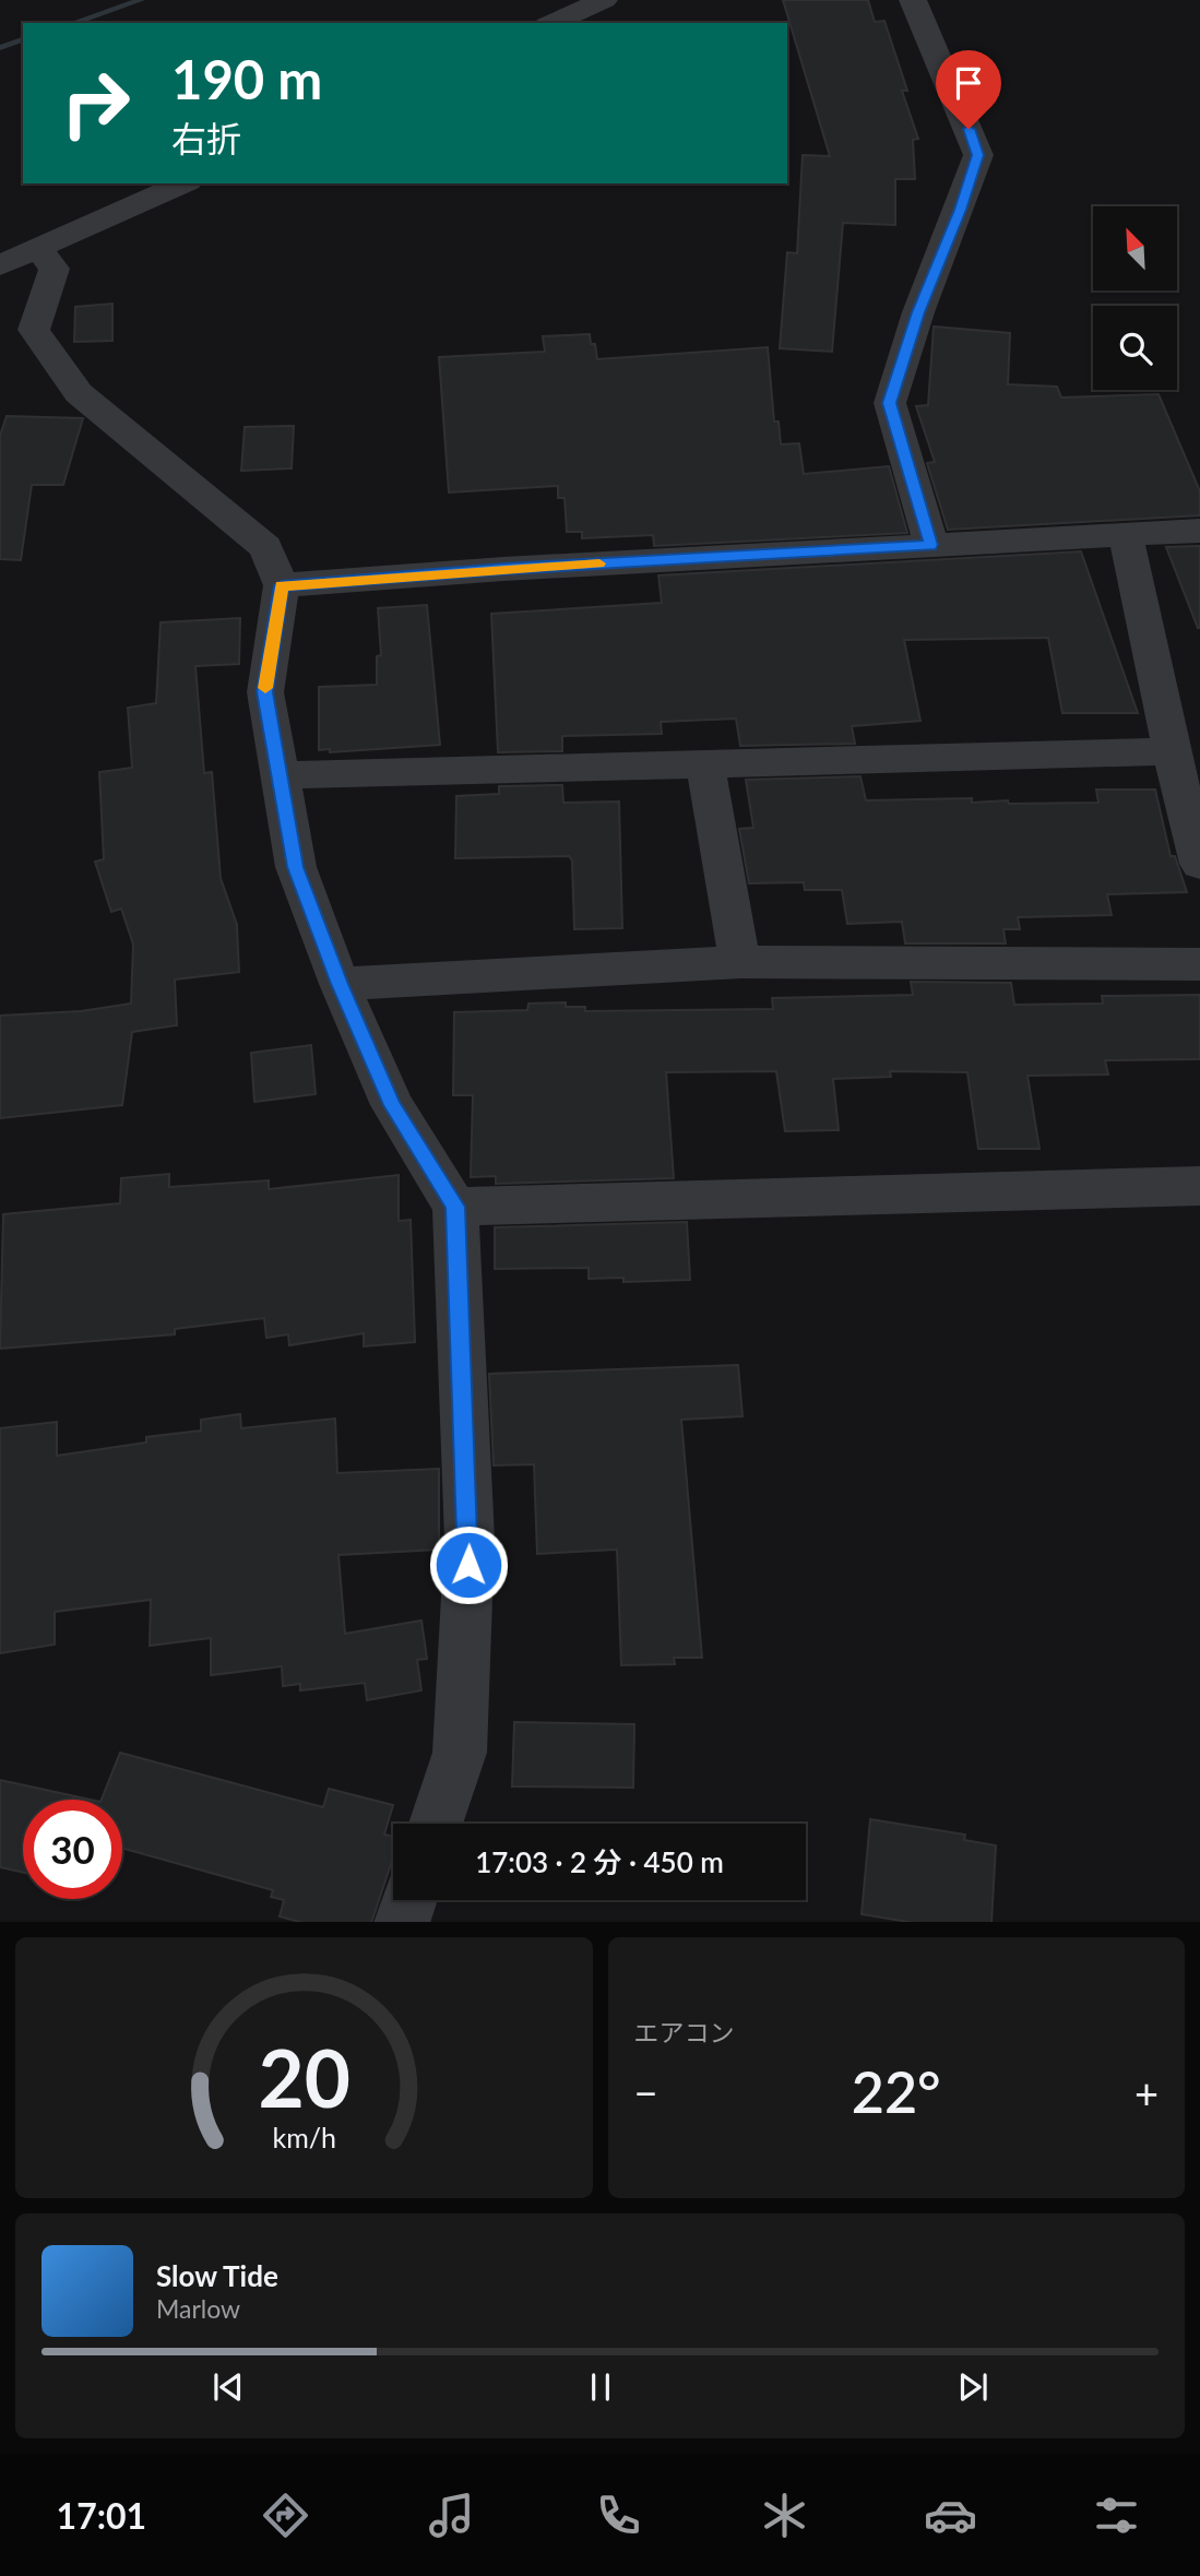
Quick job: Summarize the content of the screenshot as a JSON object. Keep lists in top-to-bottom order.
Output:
{
  "north": "top left",
  "page": {
    "turn": ["190 m", "右折"],
    "limit": "30",
    "trip": "17:03 · 2 分 · 450 m",
    "tile": "エアコン",
    "heat": ["−", "22°", "+"],
    "song": ["Slow Tide", "Marlow"],
    "tabs": "17:01",
    "gauge": ["20", "km/h"]
  }
}
